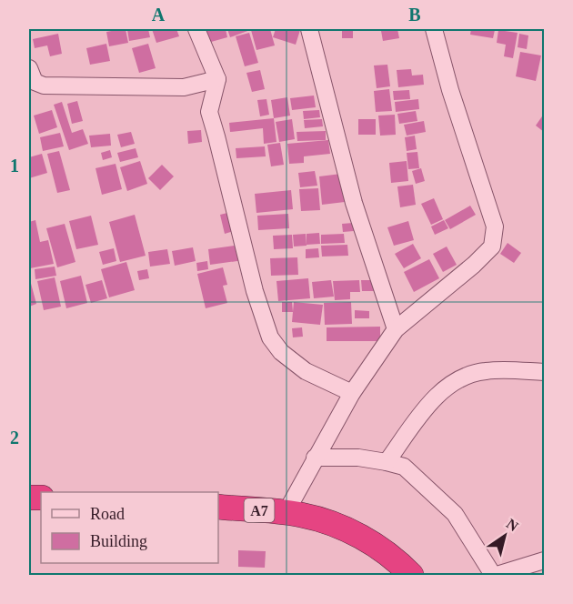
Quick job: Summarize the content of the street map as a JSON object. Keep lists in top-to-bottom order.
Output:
{
  "streets": {
    "highway": ["A7"]
  },
  "legend": ["Road", "Building"],
  "north": "top right",
  "grid": {
    "columns": ["A", "B"],
    "rows": ["1", "2"]
  }
}
